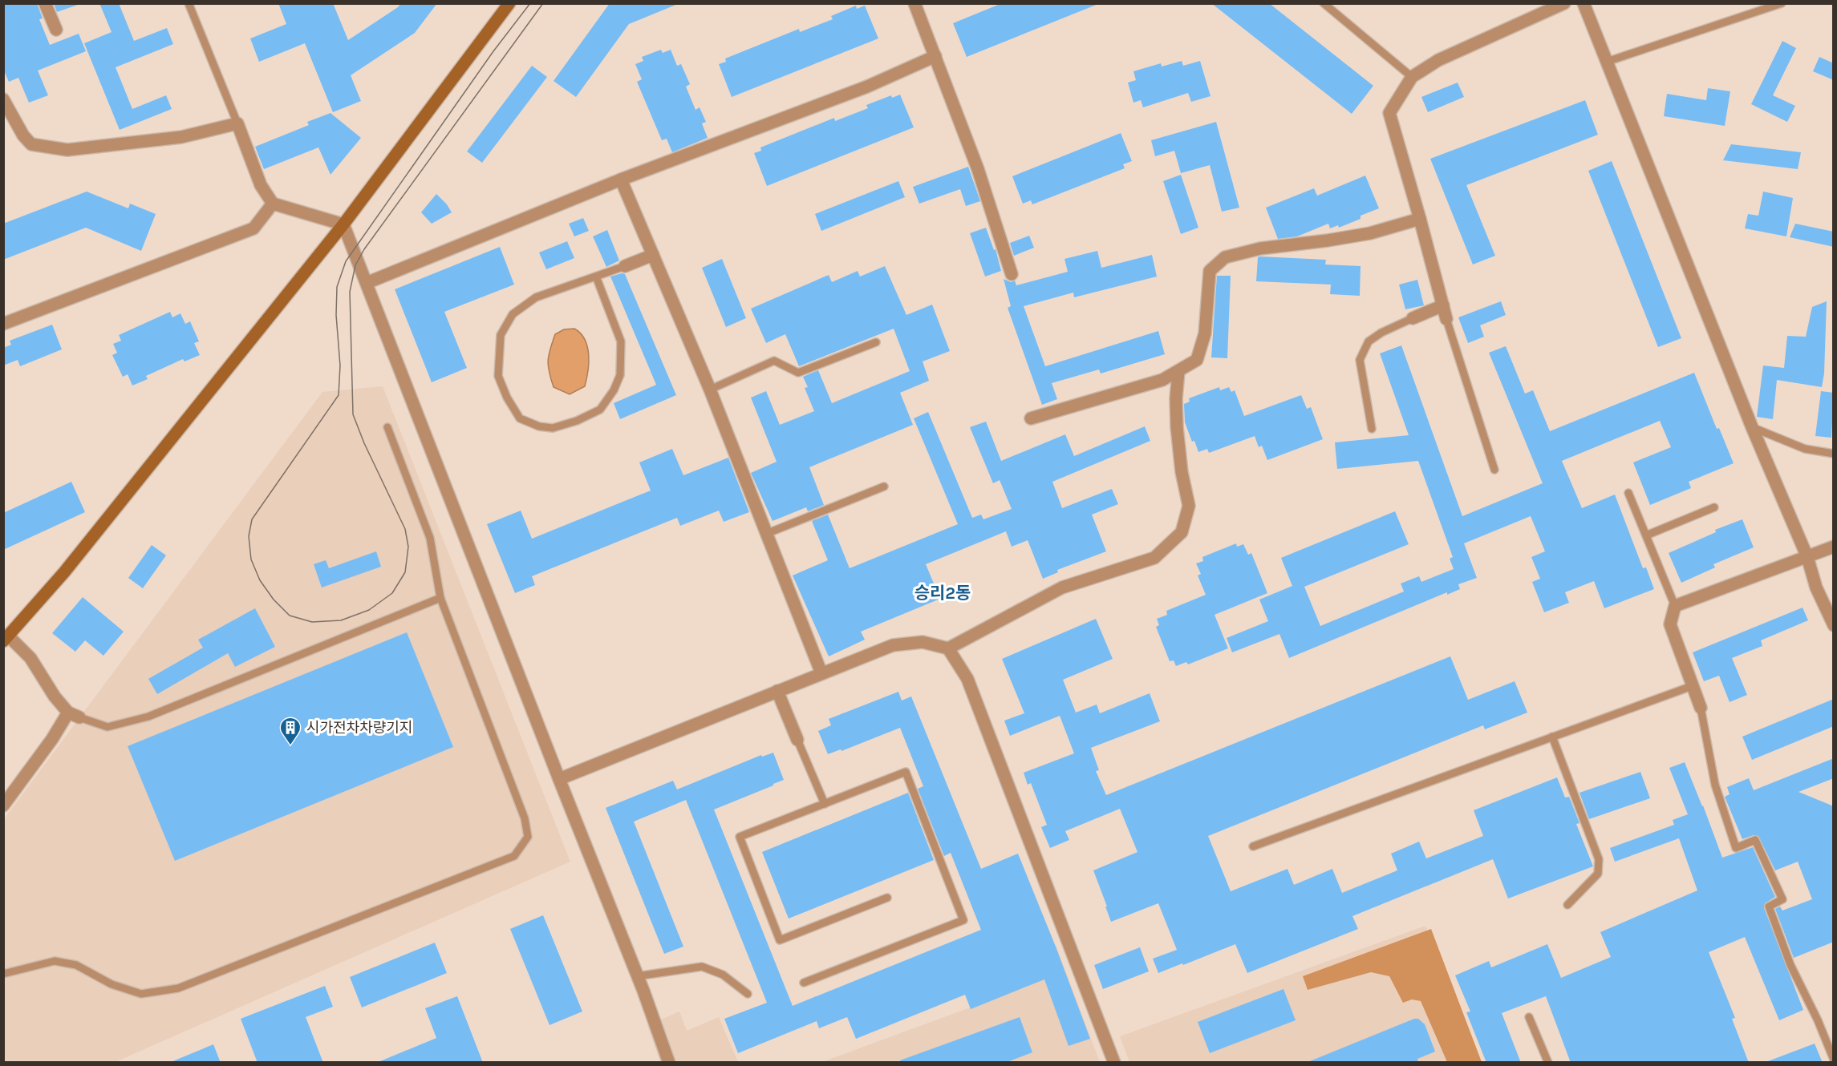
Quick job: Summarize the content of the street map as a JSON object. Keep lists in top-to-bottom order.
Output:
{
  "districts": ["승리2동"],
  "places": {
    "building": ["시가전차차량기지"]
  }
}
